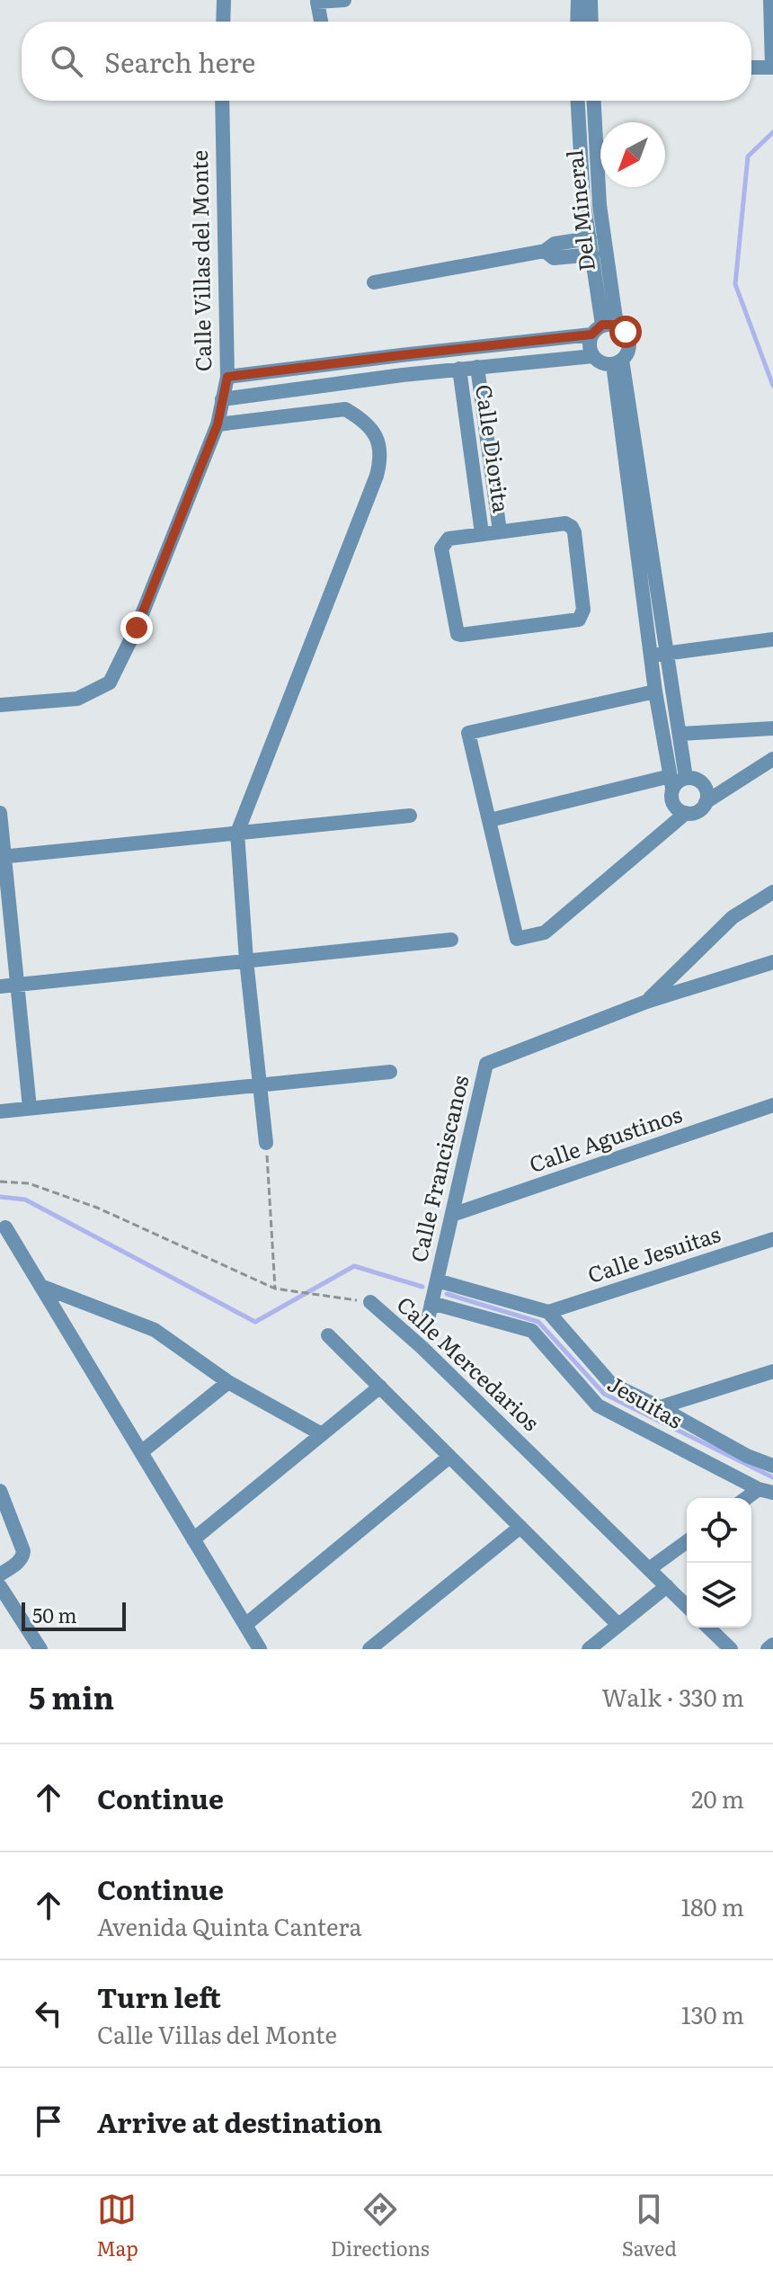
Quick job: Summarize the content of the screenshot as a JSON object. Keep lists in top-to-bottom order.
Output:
{
  "streets": {
    "street": [
      "Del Mineral",
      "Calle Villas del Monte",
      "Calle Diorita",
      "Calle Agustinos",
      "Calle Franciscanos",
      "Calle Jesuitas",
      "Calle Mercedarios",
      "Jesuitas"
    ]
  },
  "crossings": [
    ["Calle Agustinos", "Calle Franciscanos"],
    ["Calle Franciscanos", "Jesuitas"],
    ["Calle Jesuitas", "Jesuitas"]
  ],
  "scale_bar": "50 m",
  "north": "bottom left",
  "page": {
    "search": "Search here",
    "scale": "50 m",
    "heading": ["5 min", "Walk · 330 m"],
    "list": [
      ["Continue", "20 m"],
      ["Continue", "Avenida Quinta Cantera", "180 m"],
      ["Turn left", "Calle Villas del Monte", "130 m"],
      "Arrive at destination"
    ],
    "nav": ["Map", "Directions", "Saved"]
  }
}
